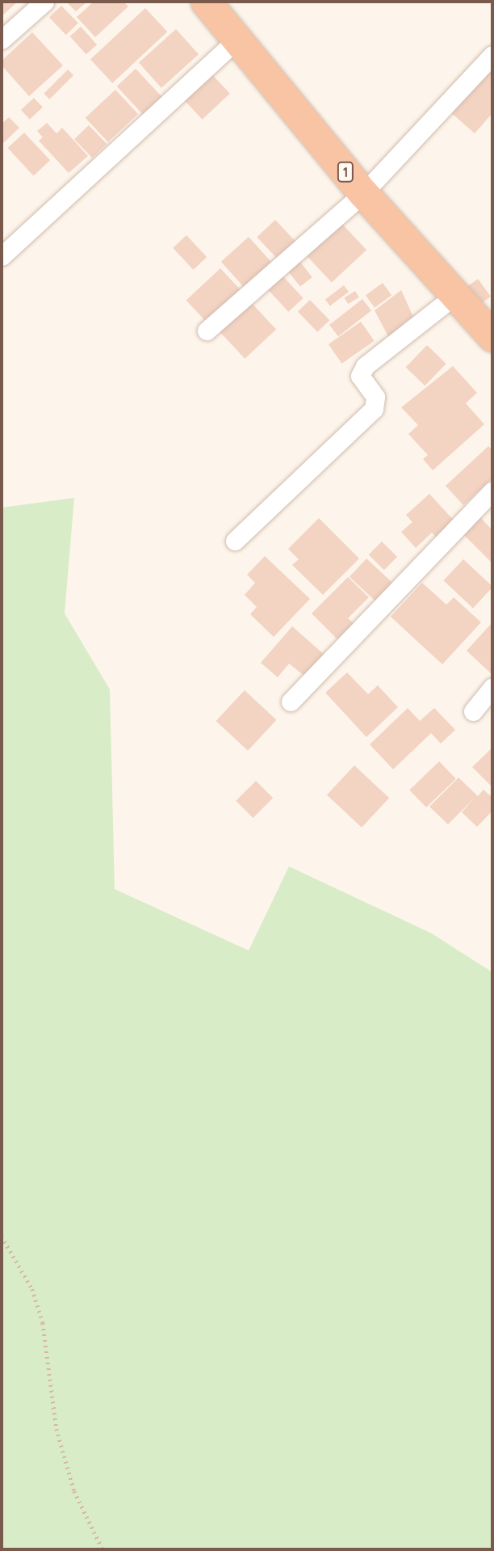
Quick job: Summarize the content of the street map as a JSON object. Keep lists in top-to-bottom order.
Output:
{
  "streets": {
    "highway": ["1"]
  }
}
